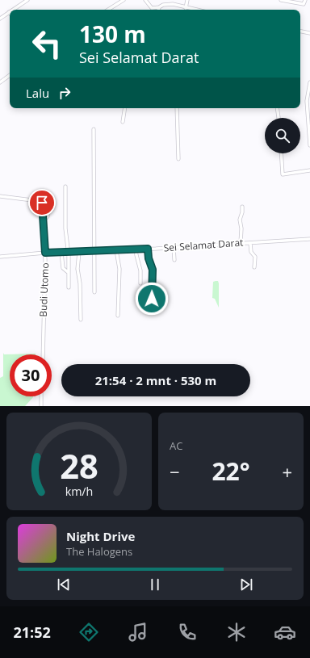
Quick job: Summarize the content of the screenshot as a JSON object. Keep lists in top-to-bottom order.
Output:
{
  "streets": {
    "street": ["Sei Selamat Darat", "Budi Utomo"]
  },
  "crossings": [
    ["Sei Selamat Darat", "Budi Utomo"]
  ],
  "page": {
    "turn": ["130 m", "Sei Selamat Darat"],
    "then": "Lalu",
    "limit": "30",
    "trip": "21:54 · 2 mnt · 530 m",
    "tile": "AC",
    "heat": ["−", "22°", "+"],
    "song": ["Night Drive", "The Halogens"],
    "tabs": "21:52",
    "gauge": ["28", "km/h"]
  }
}
